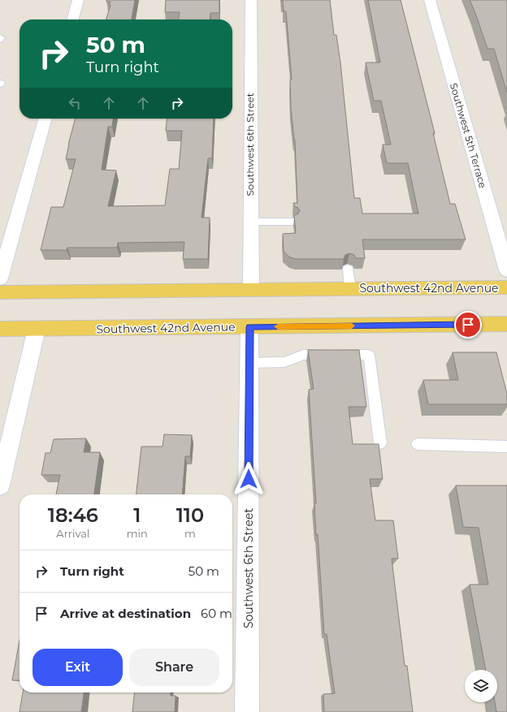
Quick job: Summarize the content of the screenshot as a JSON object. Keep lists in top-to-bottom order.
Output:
{
  "streets": {
    "main road": ["Southwest 42nd Avenue"],
    "street": ["Southwest 5th Terrace", "Southwest 6th Street"]
  },
  "crossings": [
    ["Southwest 6th Street", "Southwest 42nd Avenue"]
  ],
  "page": {
    "turn": ["50 m", "Turn right"],
    "eta": [
      "18:46",
      "Arrival",
      "1",
      "min",
      "110",
      "m"
    ],
    "list": [
      {
        "name": "Turn right",
        "value": "50 m"
      },
      {
        "name": "Arrive at destination",
        "value": "60 m"
      }
    ],
    "buttons": ["Exit", "Share"]
  }
}
